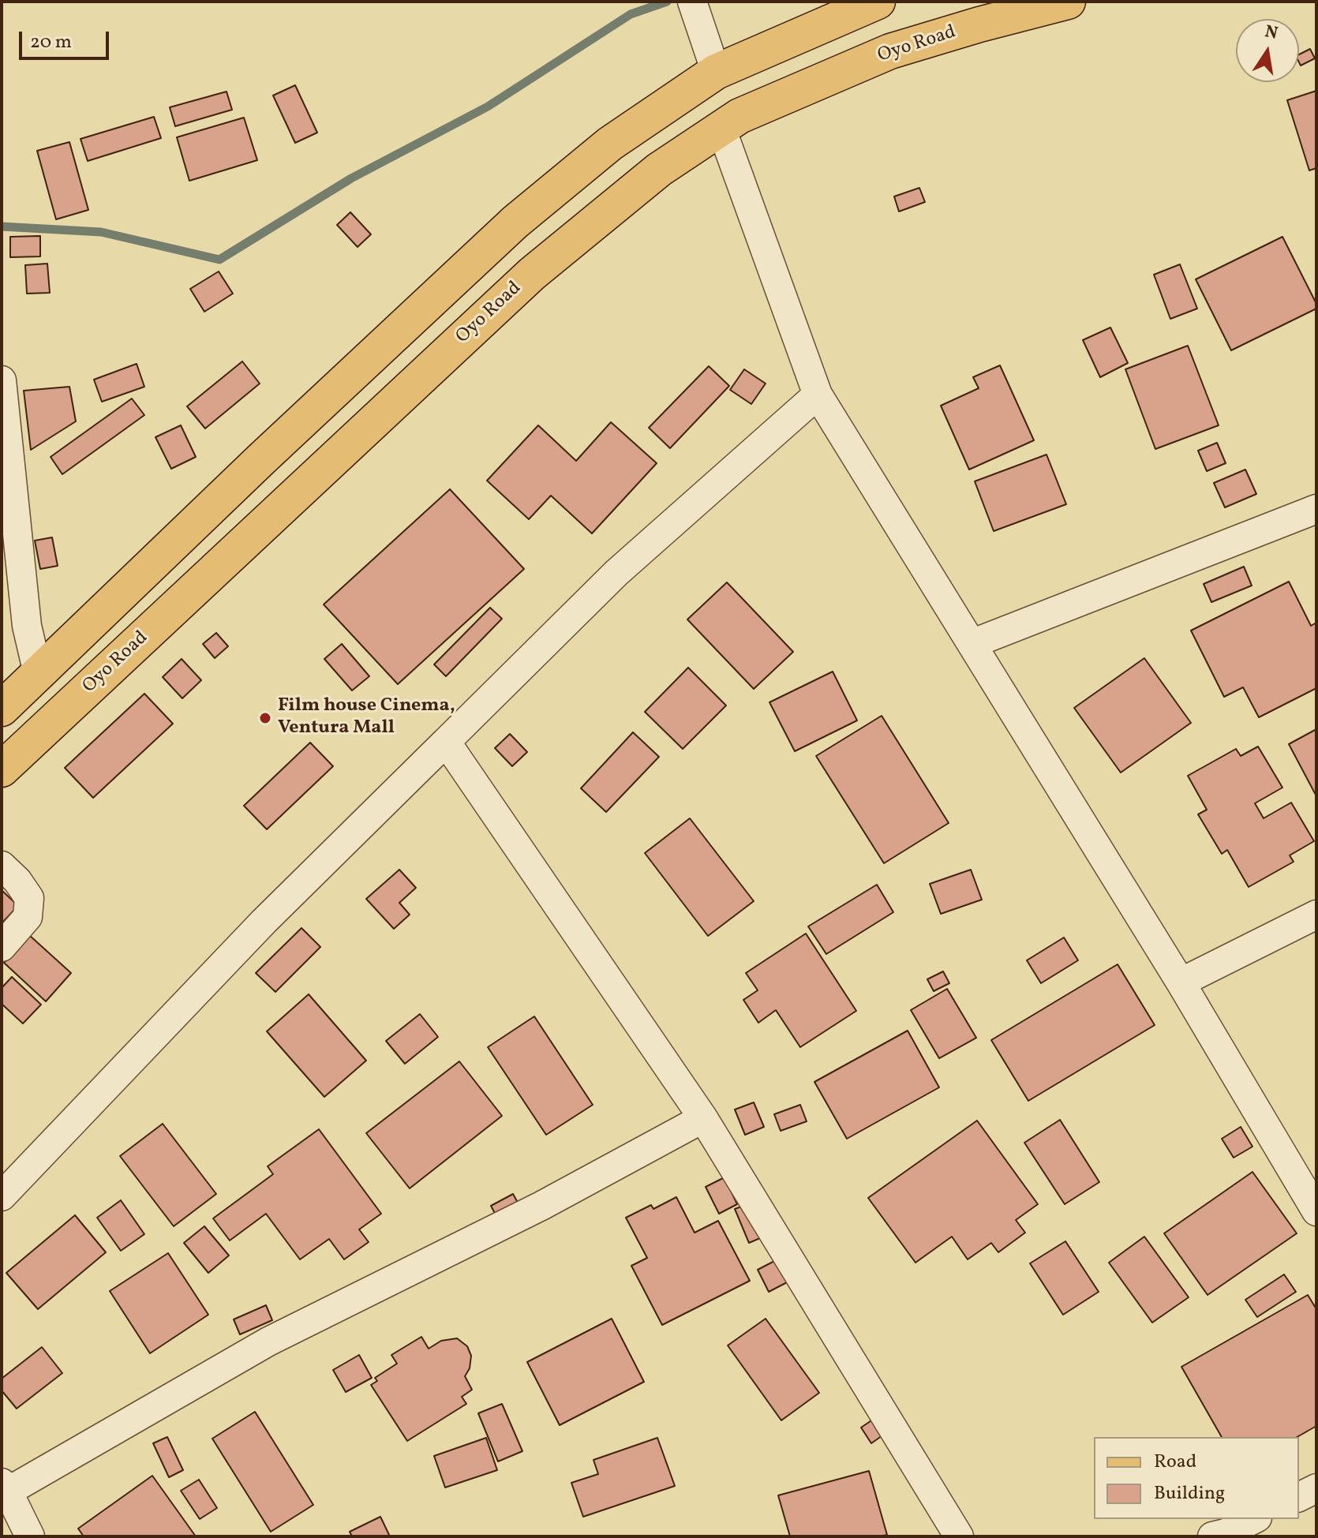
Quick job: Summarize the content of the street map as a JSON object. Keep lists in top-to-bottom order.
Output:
{
  "streets": {
    "main road": ["Oyo Road"]
  },
  "places": ["Film house Cinema, Ventura Mall"],
  "legend": ["Road", "Building"],
  "scale_bar": "20 m",
  "north": "top"
}
